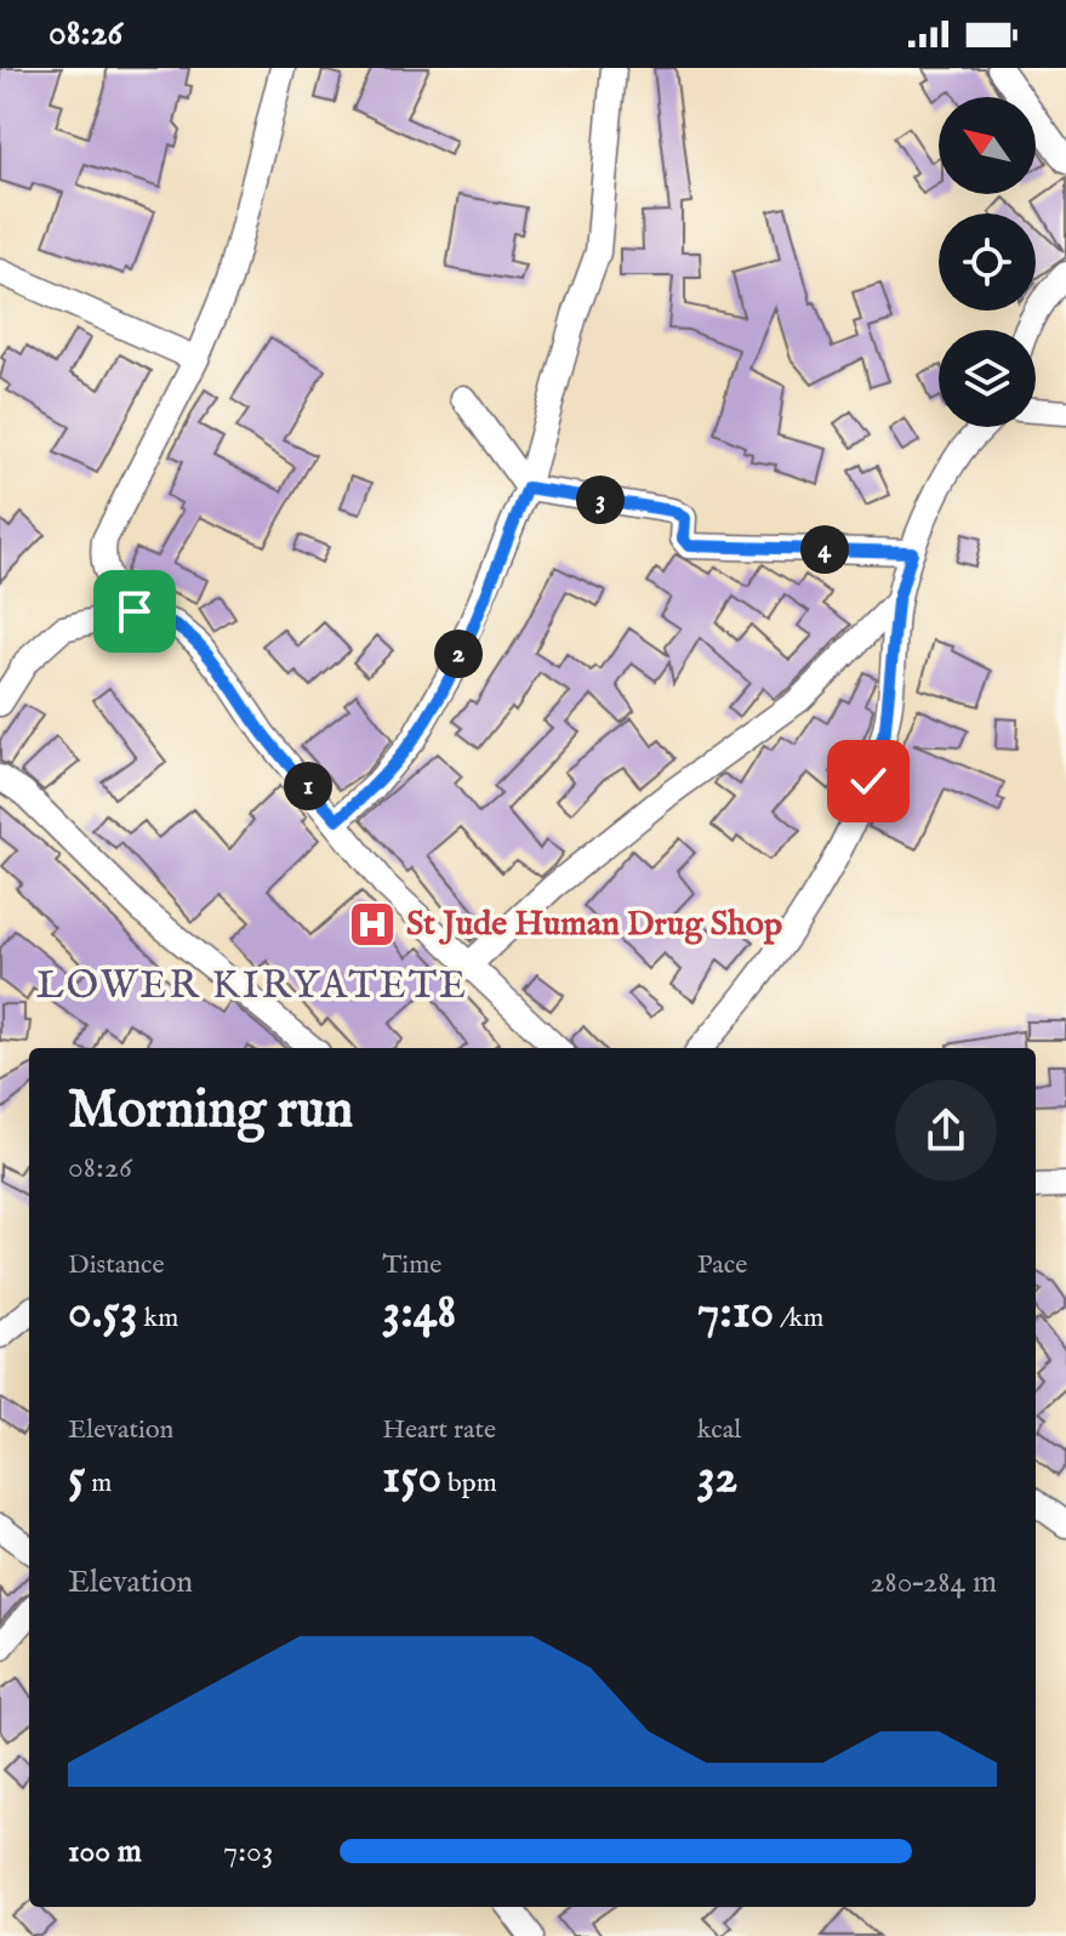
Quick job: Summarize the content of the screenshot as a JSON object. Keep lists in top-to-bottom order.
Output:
{
  "districts": ["LOWER KIRYATETE"],
  "places": {
    "hospital": ["St Jude Human Drug Shop"]
  },
  "north": "top left",
  "page": {
    "status": "08:26",
    "pins": [
      "3",
      "4",
      "2",
      "1"
    ],
    "heading": ["Morning run", "08:26"],
    "stats": [
      ["Distance", "0.53 km"],
      ["Time", "3:48"],
      ["Pace", "7:10 /km"],
      ["Elevation", "5 m"],
      ["Heart rate", "150 bpm"],
      ["kcal", "32"]
    ],
    "chart": ["Elevation", "280–284 m"],
    "list": [
      {
        "name": "100 m",
        "note": "7:03"
      }
    ]
  }
}
